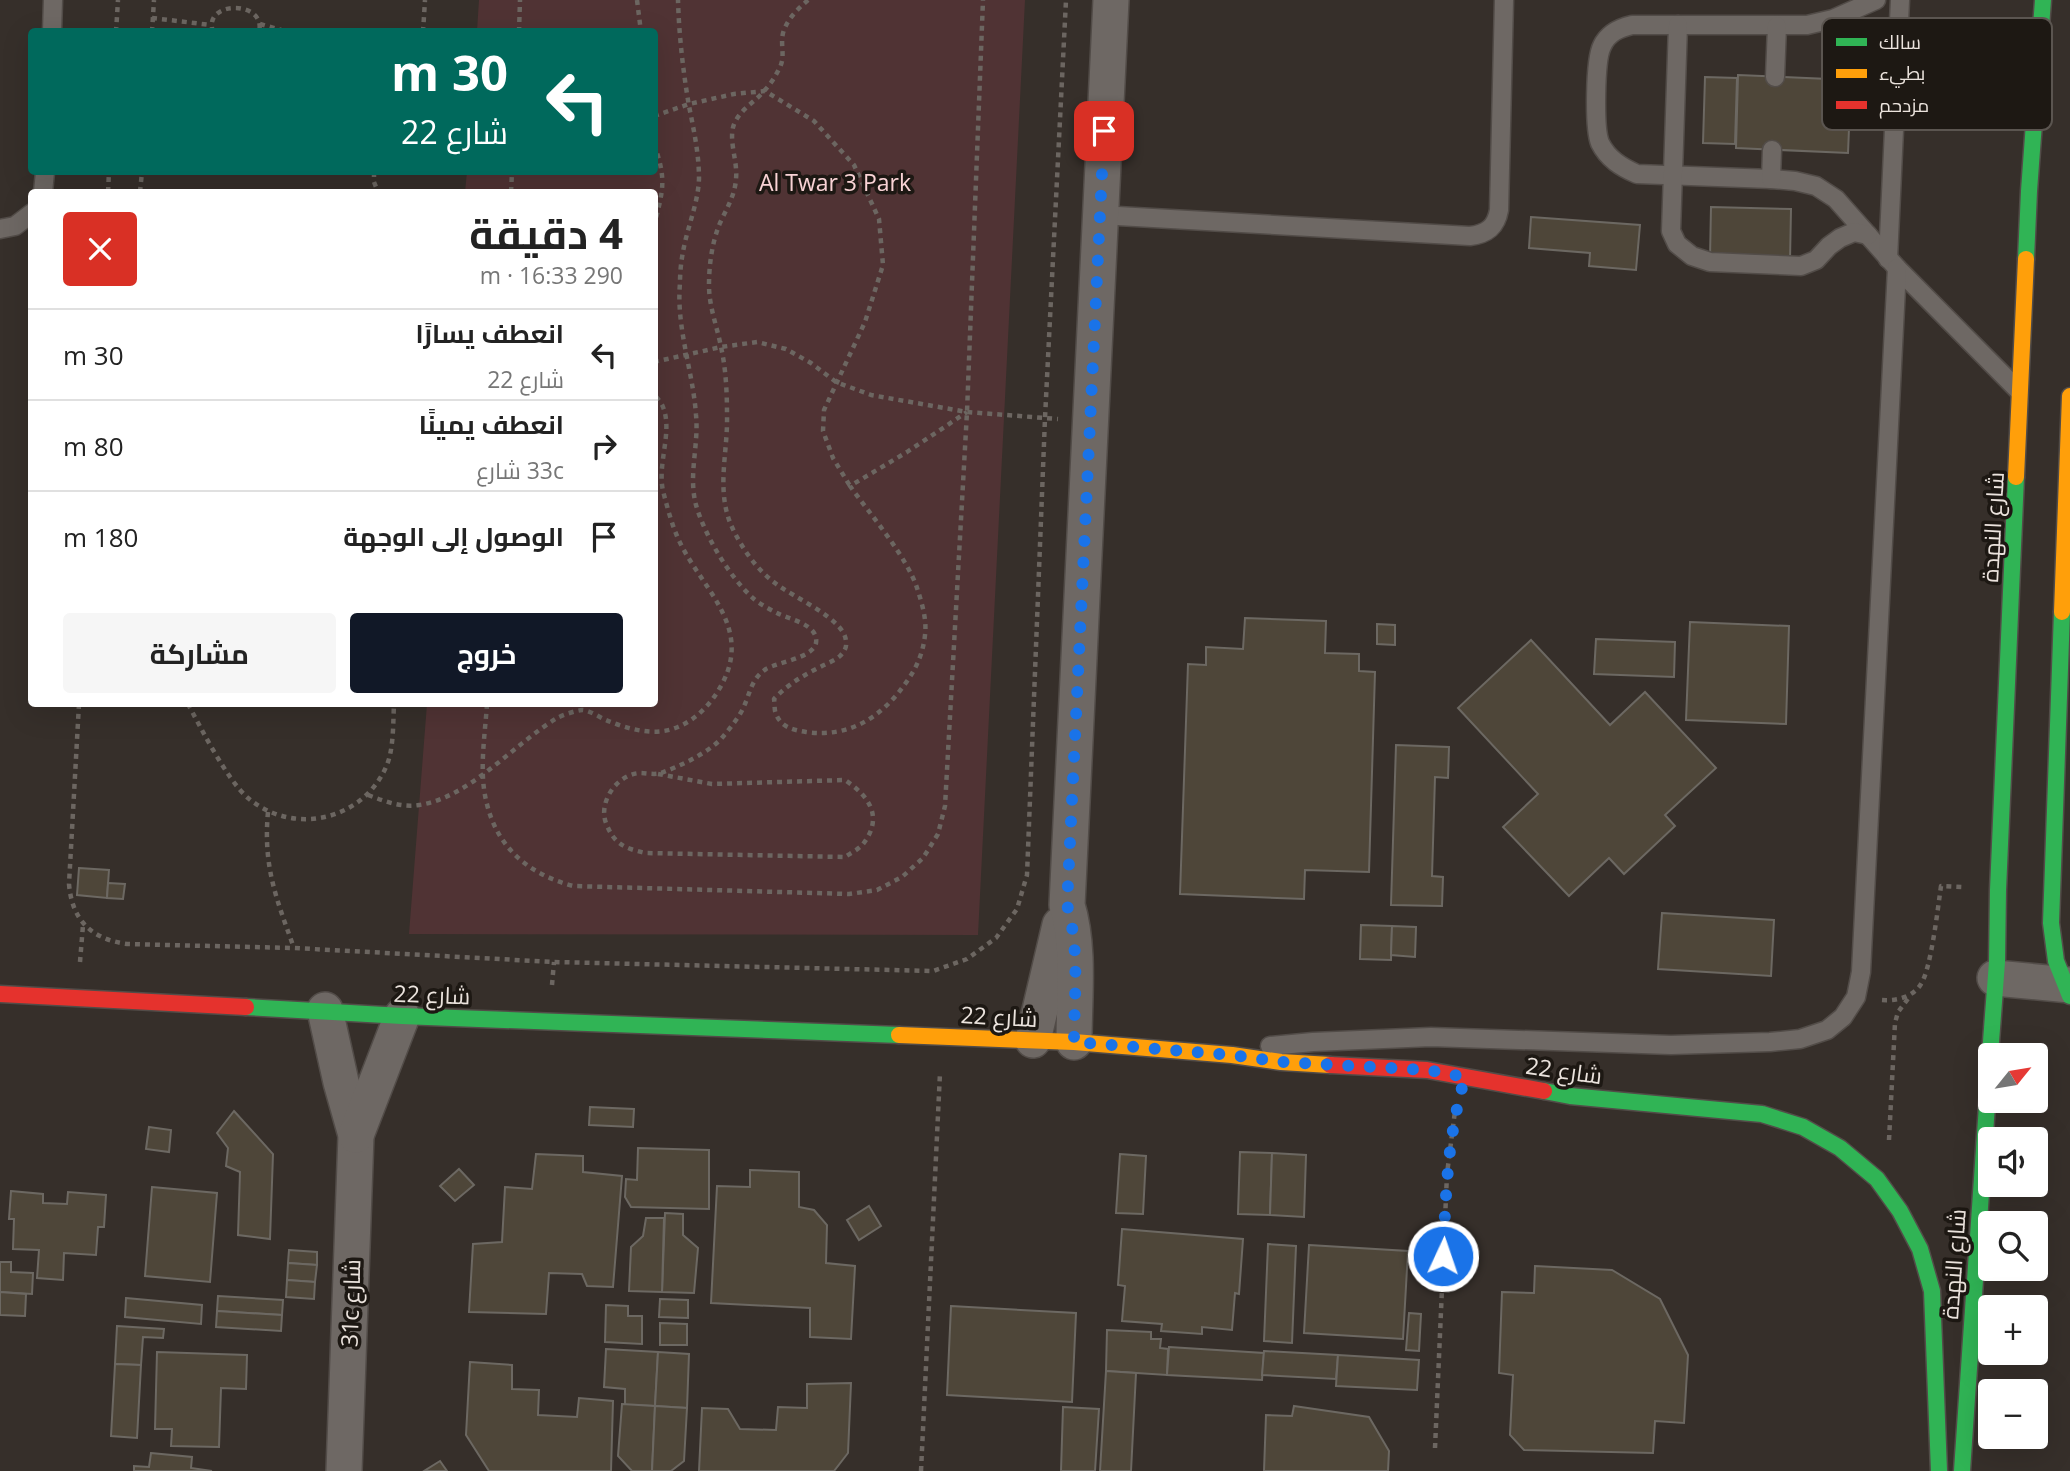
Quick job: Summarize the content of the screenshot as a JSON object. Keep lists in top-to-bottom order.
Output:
{
  "streets": {
    "street": ["شارع النهدة", "شارع 22", "31c شارع"]
  },
  "crossings": [
    ["شارع 22", "31c شارع"]
  ],
  "parks": ["Al Twar 3 Park"],
  "legend": ["سالك", "بطيء", "مزدحم"],
  "north": "top right",
  "page": {
    "turn": ["30 m", "شارع 22"],
    "heading": ["4 دقيقة", "290 m · 16:33"],
    "list": [
      {
        "name": "انعطف يسارًا",
        "note": "شارع 22",
        "value": "30 m"
      },
      {
        "name": "انعطف يمينًا",
        "note": "33c شارع",
        "value": "80 m"
      },
      {
        "name": "الوصول إلى الوجهة",
        "value": "180 m"
      }
    ],
    "buttons": ["خروج", "مشاركة"],
    "map_buttons": ["+", "−"]
  }
}
